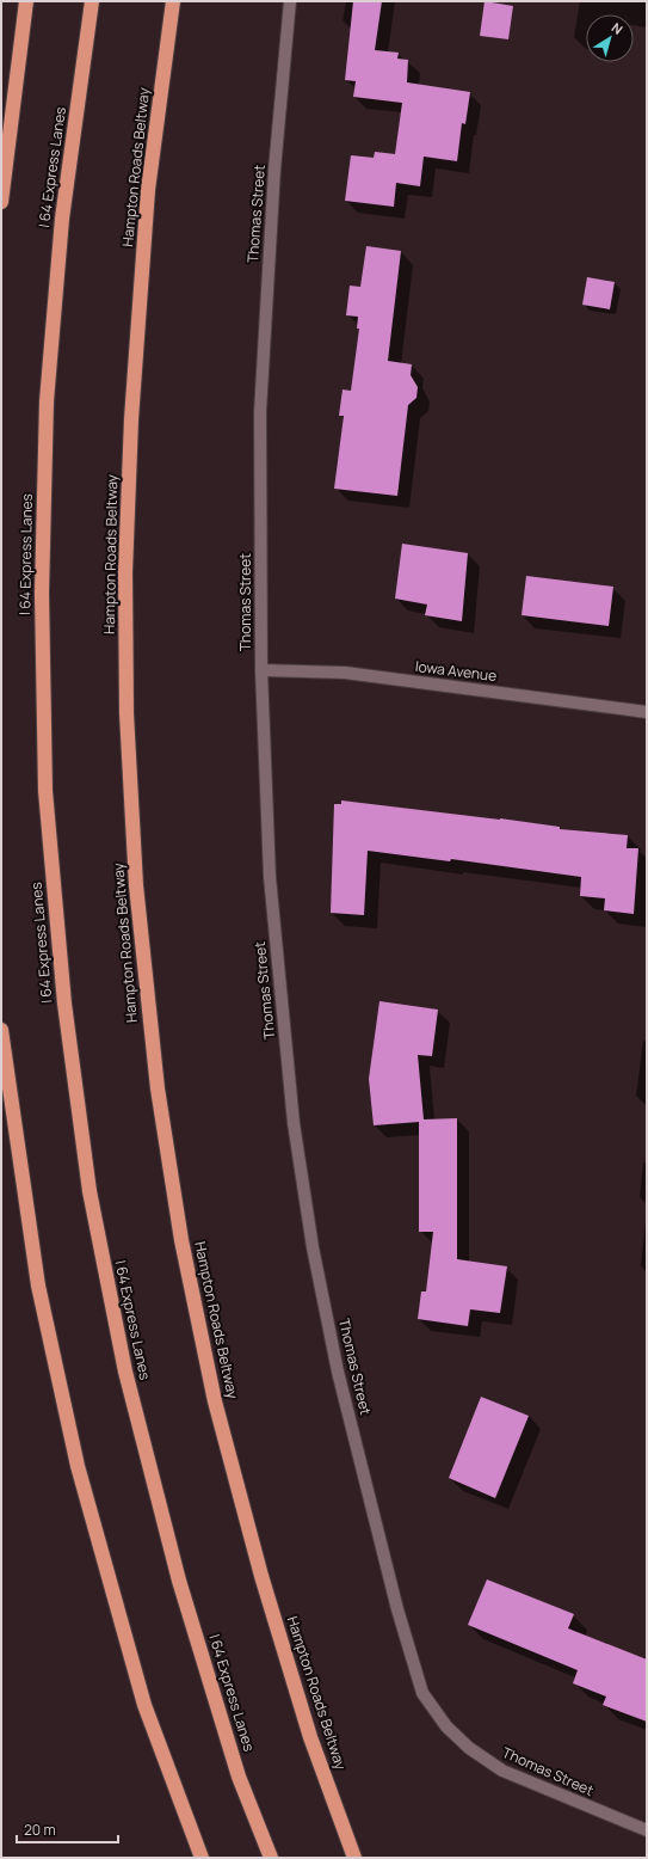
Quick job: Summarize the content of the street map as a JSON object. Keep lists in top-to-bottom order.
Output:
{
  "streets": {
    "highway": ["I 64 Express Lanes", "Hampton Roads Beltway"],
    "street": ["Thomas Street", "Iowa Avenue"]
  },
  "crossings": [
    ["Thomas Street", "Iowa Avenue"]
  ],
  "scale_bar": "20 m",
  "north": "top right"
}
